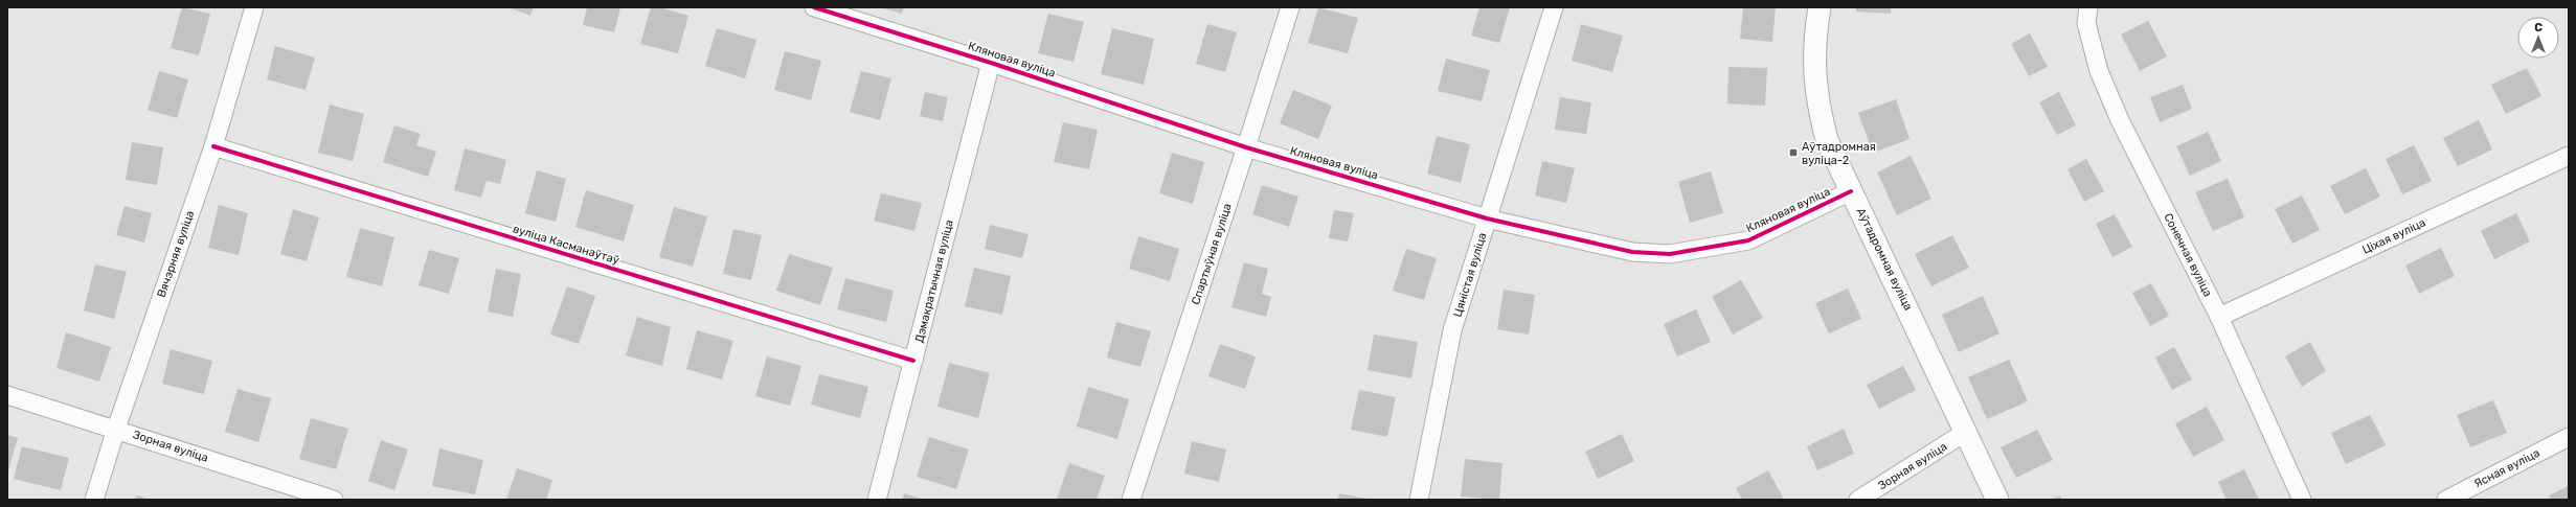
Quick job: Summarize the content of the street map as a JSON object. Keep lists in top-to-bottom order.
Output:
{
  "streets": {
    "street": [
      "Кляновая вуліца",
      "Ціхая вуліца",
      "вуліца Касманаўтаў",
      "Вячэрняя вуліца",
      "Спартыўная вуліца",
      "Сонечная вуліца",
      "Аўтадромная вуліца",
      "Цяністая вуліца",
      "Дэмакратычная вуліца",
      "Зорная вуліца",
      "Ясная вуліца"
    ]
  },
  "crossings": [
    ["Кляновая вуліца", "Спартыўная вуліца"],
    ["Кляновая вуліца", "Аўтадромная вуліца"],
    ["Кляновая вуліца", "Цяністая вуліца"],
    ["Кляновая вуліца", "Дэмакратычная вуліца"],
    ["Ціхая вуліца", "Сонечная вуліца"],
    ["вуліца Касманаўтаў", "Вячэрняя вуліца"],
    ["вуліца Касманаўтаў", "Дэмакратычная вуліца"],
    ["Вячэрняя вуліца", "Зорная вуліца"],
    ["Аўтадромная вуліца", "Зорная вуліца"]
  ],
  "places": {
    "transit": ["Аўтадромная вуліца-2"]
  },
  "north": "top"
}
